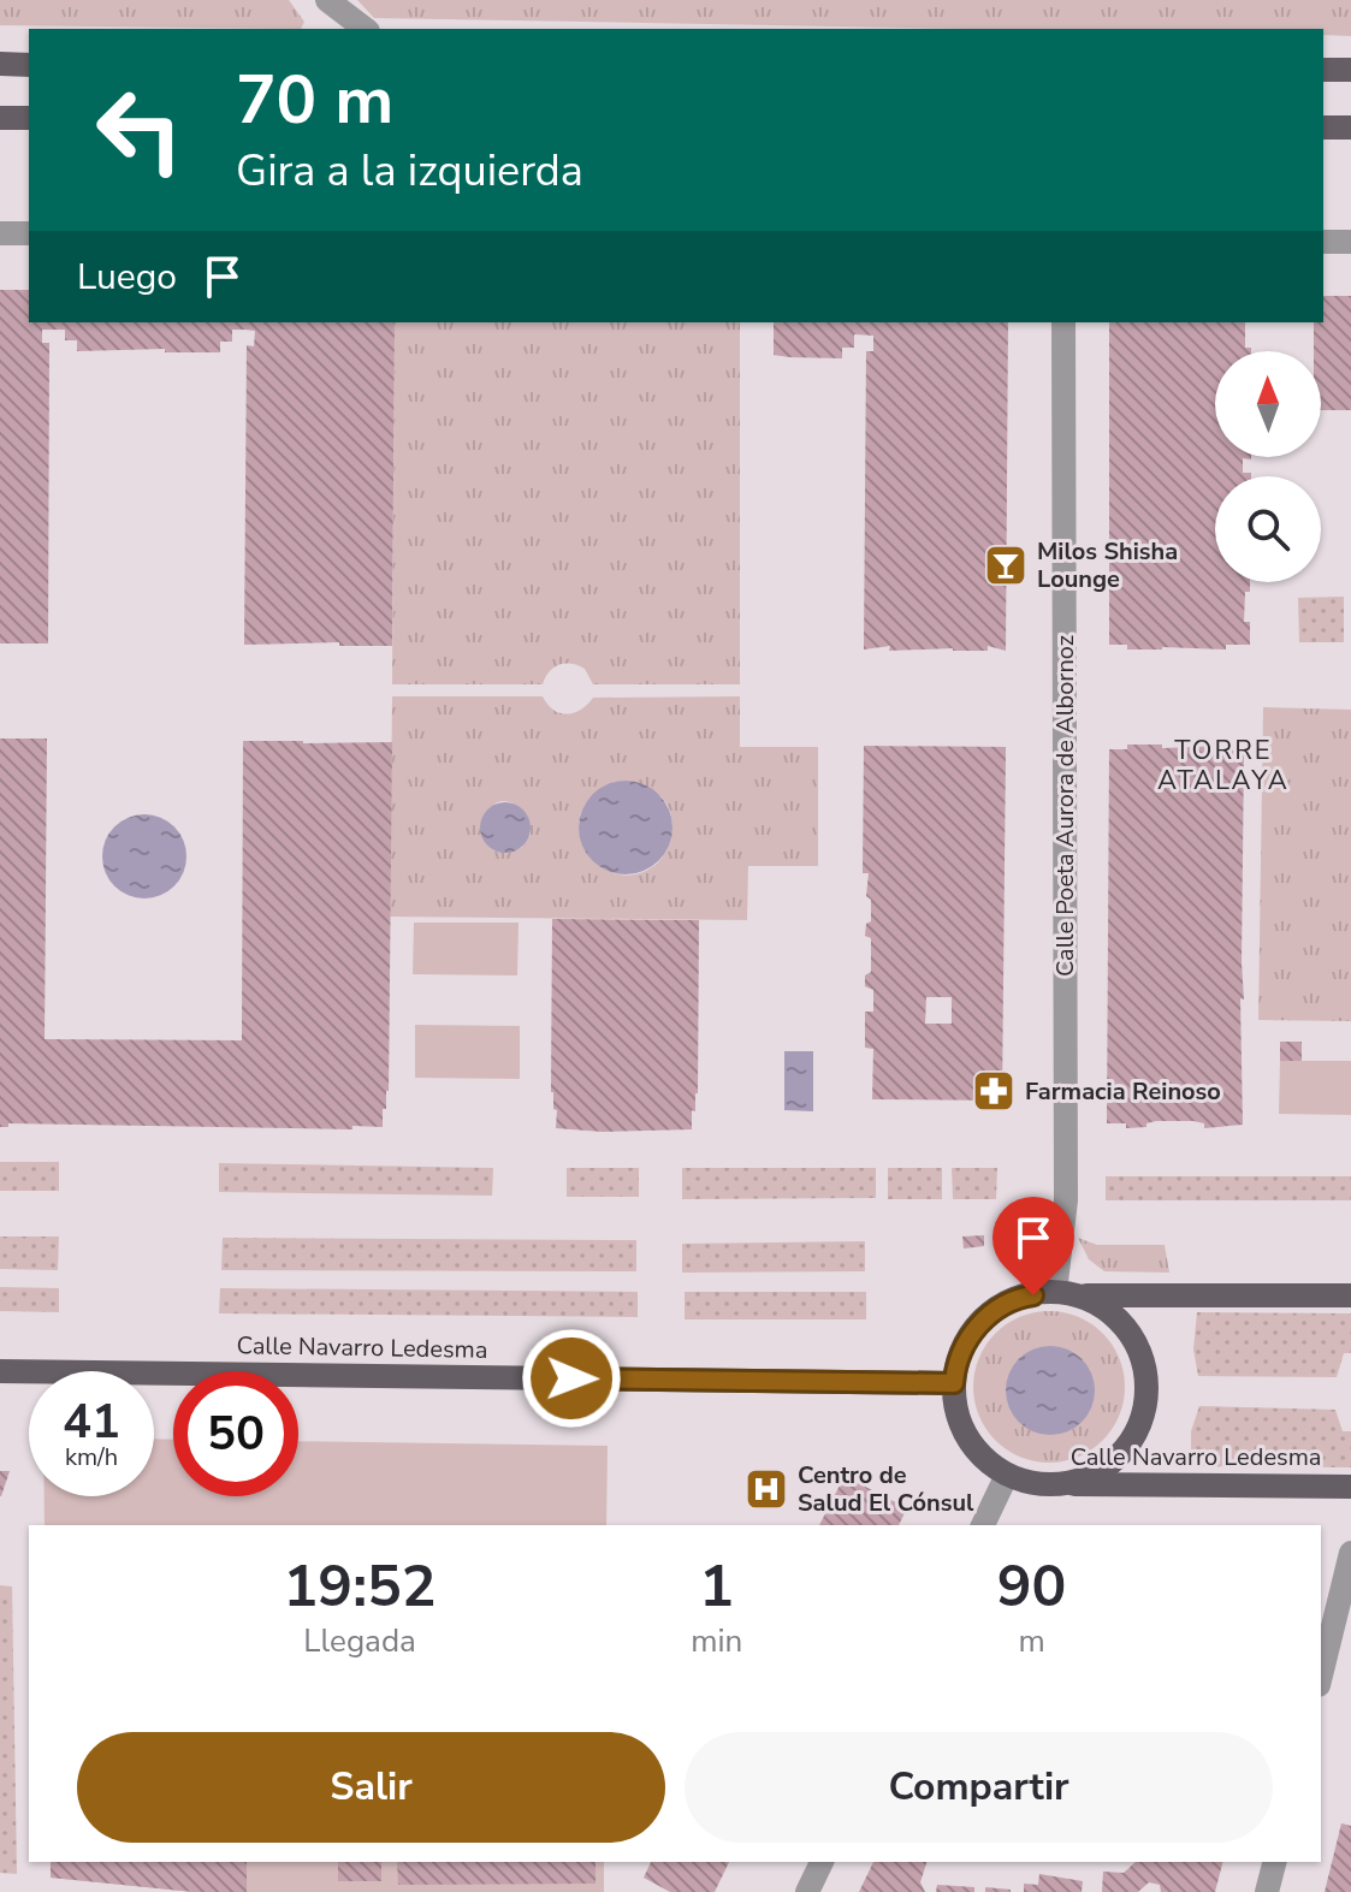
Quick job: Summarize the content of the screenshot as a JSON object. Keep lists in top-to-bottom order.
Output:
{
  "streets": {
    "main road": ["Calle Navarro Ledesma"],
    "street": ["Calle Poeta Aurora de Albornoz"]
  },
  "crossings": [
    ["Calle Poeta Aurora de Albornoz", "Calle Navarro Ledesma"]
  ],
  "districts": ["TORRE ATALAYA"],
  "places": {
    "bar": ["Milos Shisha Lounge"],
    "pharmacy": ["Farmacia Reinoso"],
    "hospital": ["Centro de Salud El Cónsul"]
  },
  "north": "top",
  "page": {
    "turn": ["70 m", "Gira a la izquierda"],
    "then": "Luego",
    "speed": "41 km/h",
    "limit": "50",
    "eta": [
      "19:52",
      "Llegada",
      "1",
      "min",
      "90",
      "m"
    ],
    "buttons": ["Salir", "Compartir"]
  }
}
